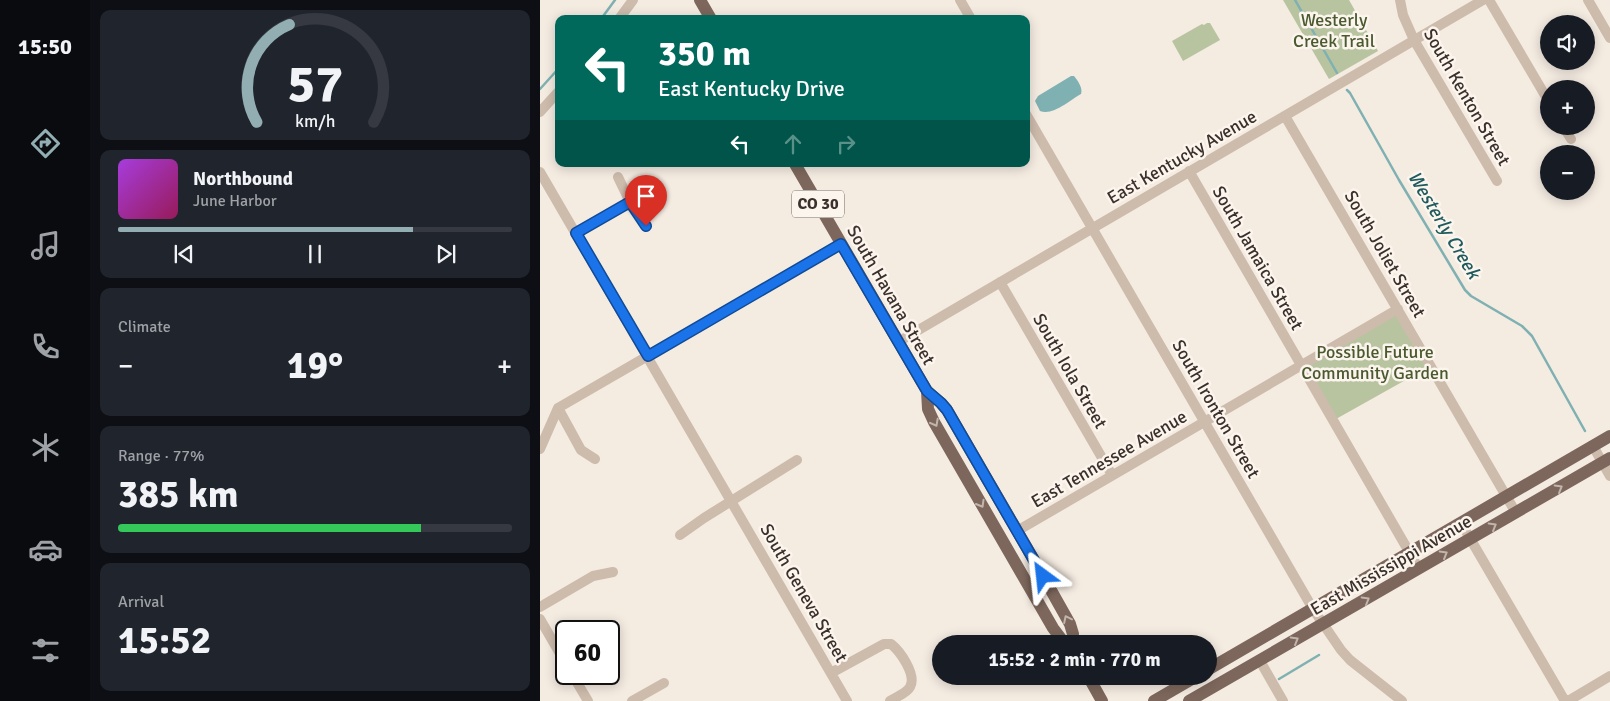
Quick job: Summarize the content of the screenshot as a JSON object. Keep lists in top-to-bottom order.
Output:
{
  "streets": {
    "main road": ["CO 30", "South Havana Street", "East Mississippi Avenue"],
    "street": [
      "South Kenton Street",
      "East Kentucky Avenue",
      "South Joliet Street",
      "South Jamaica Street",
      "South Iola Street",
      "South Ironton Street",
      "East Tennessee Avenue",
      "South Geneva Street"
    ]
  },
  "crossings": [
    ["South Kenton Street", "East Kentucky Avenue"],
    ["East Kentucky Avenue", "South Joliet Street"],
    ["East Kentucky Avenue", "South Jamaica Street"],
    ["East Kentucky Avenue", "South Havana Street"],
    ["East Kentucky Avenue", "South Iola Street"],
    ["East Kentucky Avenue", "South Ironton Street"],
    ["South Joliet Street", "East Tennessee Avenue"],
    ["South Joliet Street", "East Mississippi Avenue"],
    ["South Jamaica Street", "East Tennessee Avenue"],
    ["South Jamaica Street", "East Mississippi Avenue"],
    ["South Havana Street", "East Tennessee Avenue"],
    ["South Iola Street", "East Tennessee Avenue"],
    ["South Ironton Street", "East Tennessee Avenue"],
    ["South Ironton Street", "East Mississippi Avenue"]
  ],
  "water": ["Westerly Creek"],
  "parks": ["Westerly Creek Trail", "Possible Future Community Garden"],
  "page": {
    "tabs": "15:50",
    "map_buttons": ["+", "−"],
    "turn": ["350 m", "East Kentucky Drive"],
    "song": ["Northbound", "June Harbor"],
    "tile": [
      "Climate",
      ["Range · 77%", "385 km"],
      ["Arrival", "15:52"]
    ],
    "heat": ["−", "19°", "+"],
    "limit": "60",
    "trip": "15:52 · 2 min · 770 m",
    "gauge": ["57", "km/h"]
  }
}
